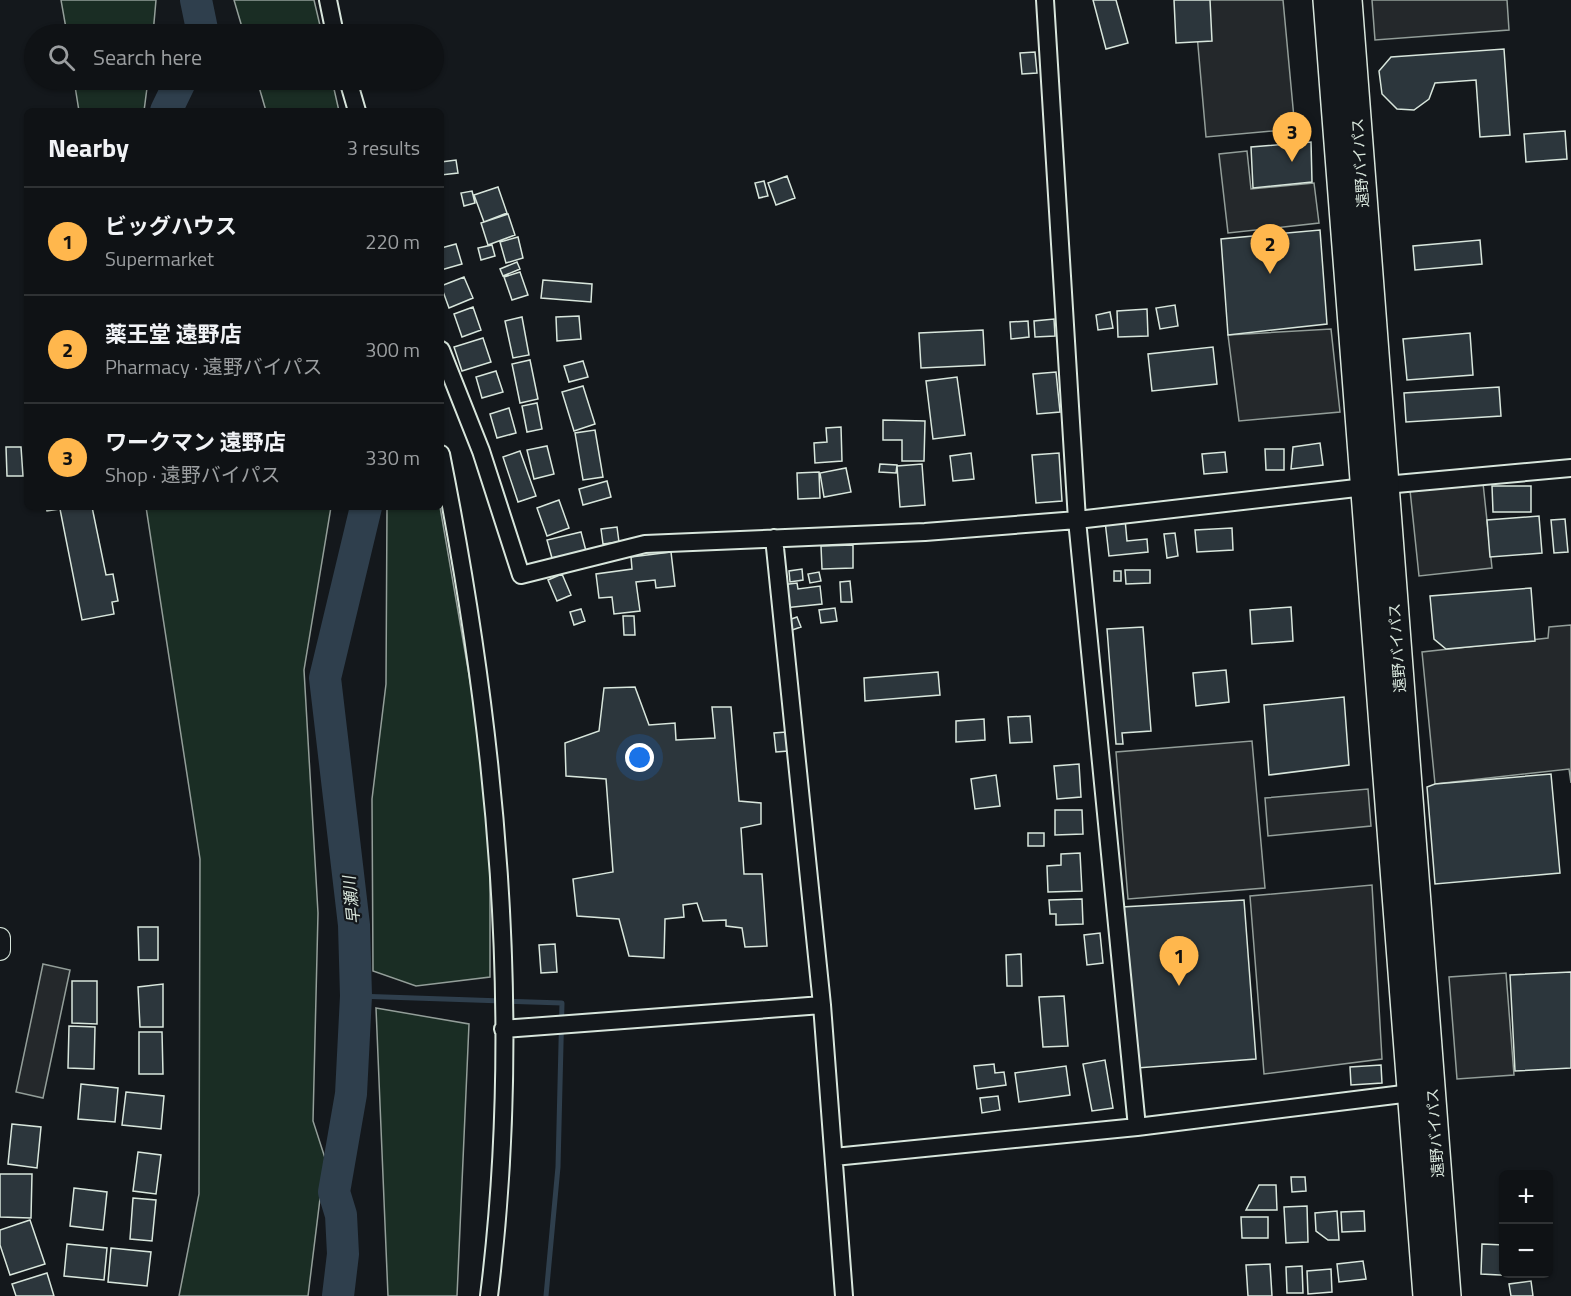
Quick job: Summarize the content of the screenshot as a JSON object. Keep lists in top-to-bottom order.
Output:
{
  "streets": {
    "highway": ["遠野バイパス"]
  },
  "water": ["早瀬川"],
  "page": {
    "search": "Search here",
    "heading": ["Nearby", "3 results"],
    "pins": ["3", "2", "1"],
    "list": [
      {
        "mark": "1",
        "name": "ビッグハウス",
        "note": "Supermarket",
        "value": "220 m"
      },
      {
        "mark": "2",
        "name": "薬王堂 遠野店",
        "note": "Pharmacy · 遠野バイパス",
        "value": "300 m"
      },
      {
        "mark": "3",
        "name": "ワークマン 遠野店",
        "note": "Shop · 遠野バイパス",
        "value": "330 m"
      }
    ],
    "map_buttons": ["+", "−"]
  }
}
